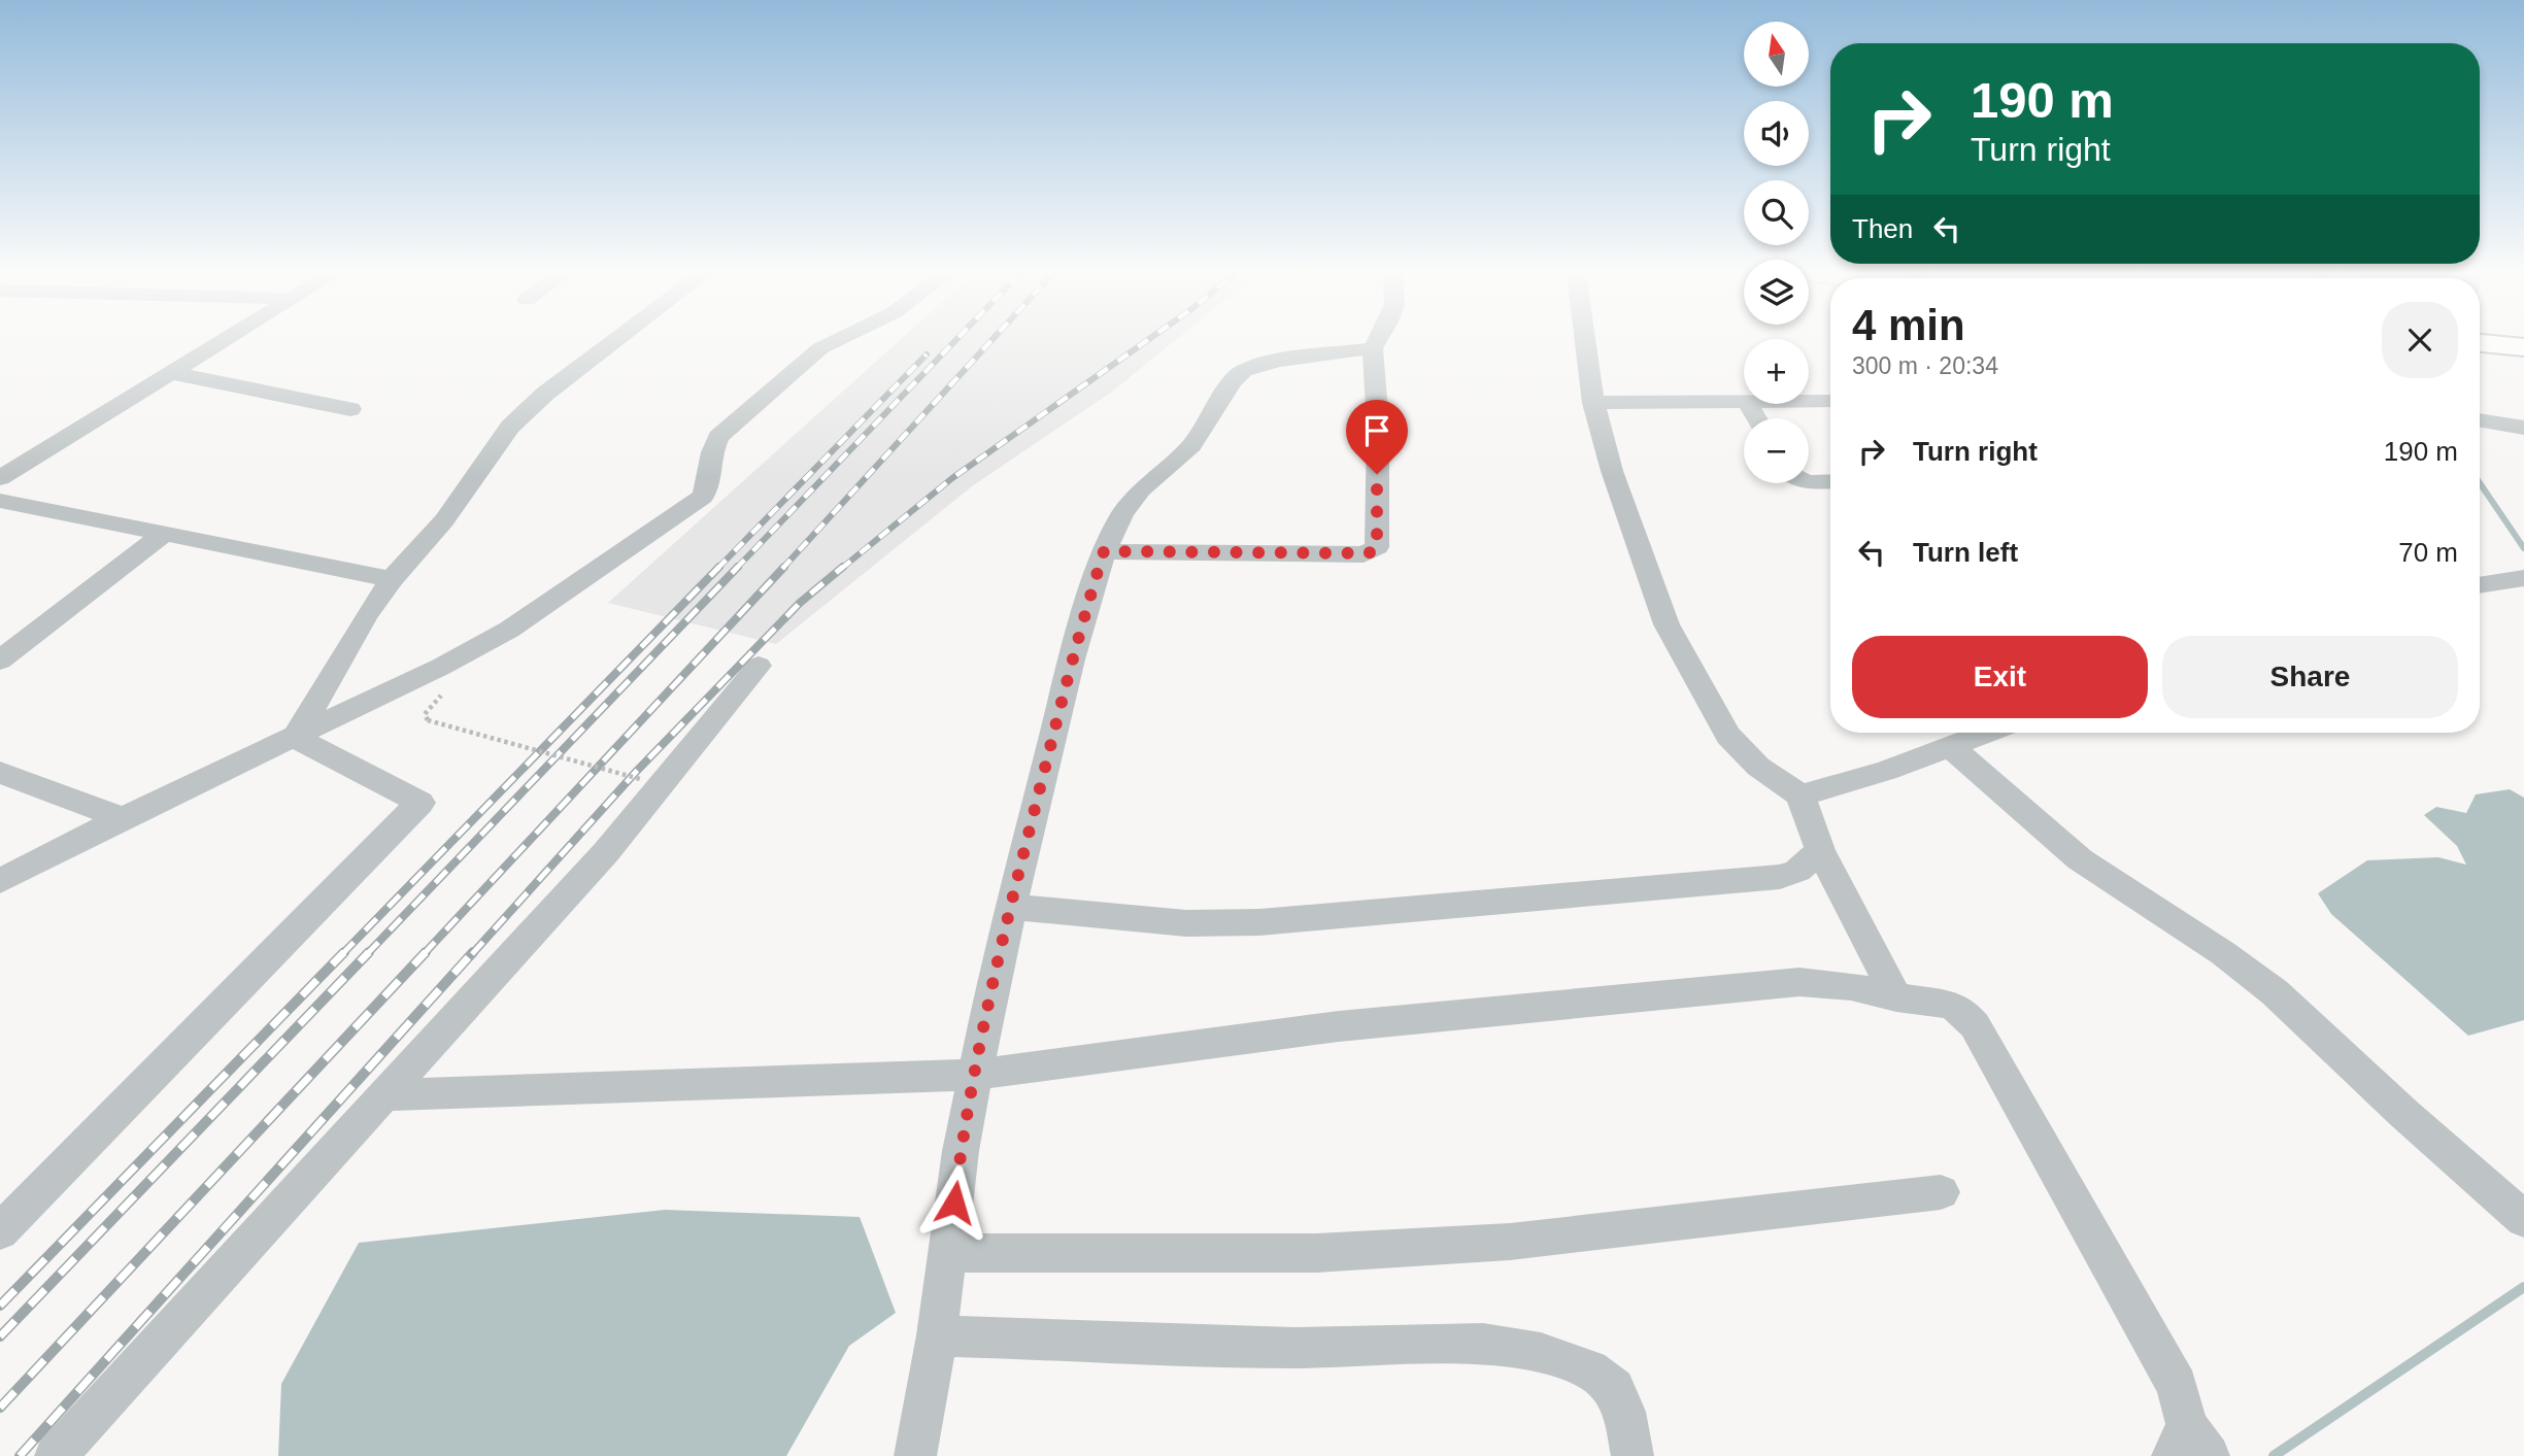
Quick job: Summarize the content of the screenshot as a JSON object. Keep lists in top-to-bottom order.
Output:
{
  "north": "top",
  "page": {
    "map_buttons": ["+", "−"],
    "turn": ["190 m", "Turn right"],
    "then": "Then",
    "heading": ["4 min", "300 m · 20:34"],
    "list": [
      {
        "name": "Turn right",
        "value": "190 m"
      },
      {
        "name": "Turn left",
        "value": "70 m"
      }
    ],
    "buttons": ["Exit", "Share"]
  }
}
